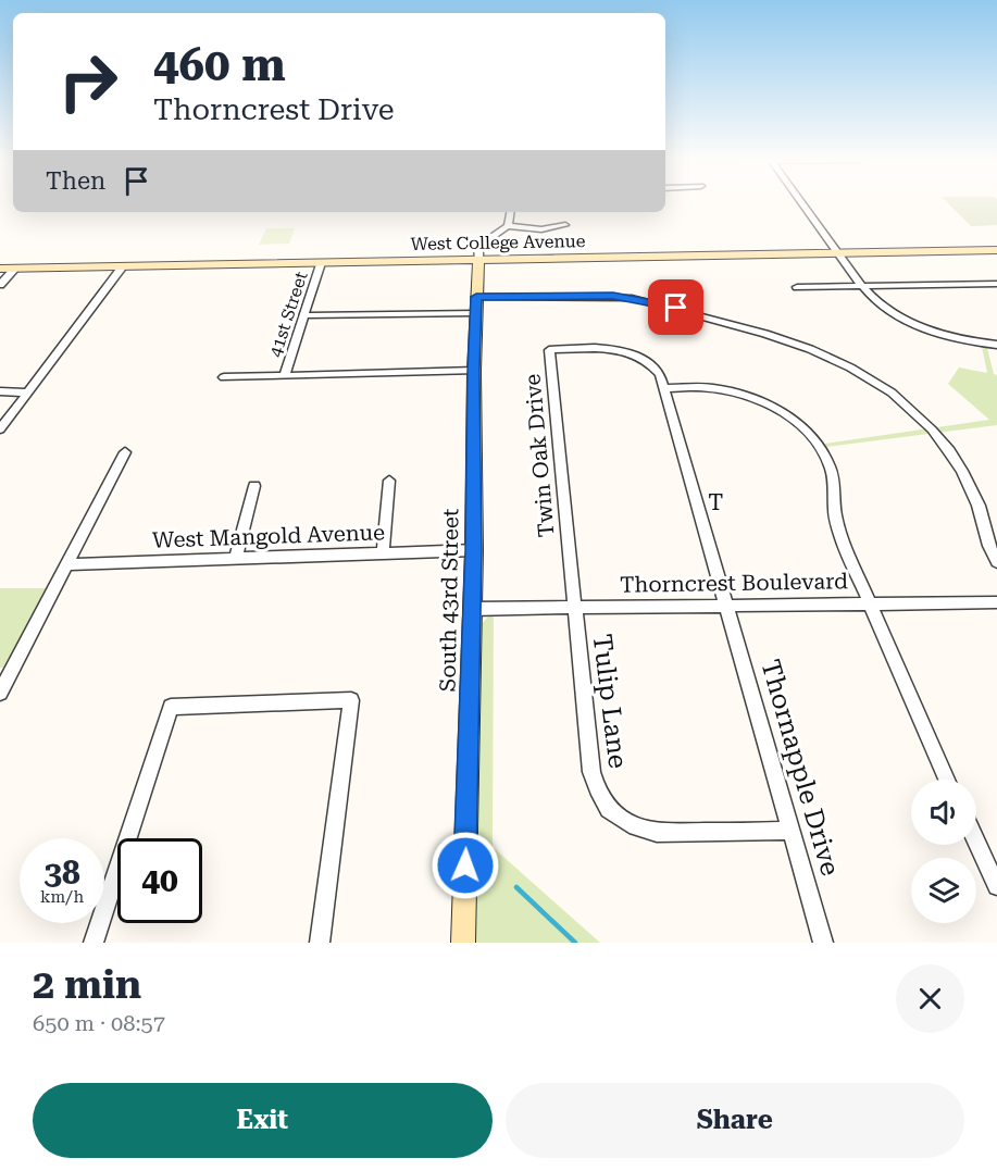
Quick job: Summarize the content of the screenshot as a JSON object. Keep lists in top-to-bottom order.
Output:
{
  "streets": {
    "street": [
      "West College Avenue",
      "41st Street",
      "Twin Oak Drive",
      "West Mangold Avenue",
      "Thorncrest Boulevard",
      "South 43rd Street",
      "Tulip Lane",
      "Thornapple Drive"
    ]
  },
  "crossings": [
    ["West College Avenue", "41st Street"],
    ["West College Avenue", "South 43rd Street"],
    ["Twin Oak Drive", "Thorncrest Boulevard"],
    ["Twin Oak Drive", "Tulip Lane"],
    ["Twin Oak Drive", "Thornapple Drive"],
    ["West Mangold Avenue", "South 43rd Street"],
    ["Thorncrest Boulevard", "South 43rd Street"],
    ["Thorncrest Boulevard", "Tulip Lane"],
    ["Thorncrest Boulevard", "Thornapple Drive"],
    ["Tulip Lane", "Thornapple Drive"]
  ],
  "districts": ["T"],
  "page": {
    "turn": ["460 m", "Thorncrest Drive"],
    "then": "Then",
    "speed": "38 km/h",
    "limit": "40",
    "heading": ["2 min", "650 m · 08:57"],
    "buttons": ["Exit", "Share"]
  }
}
